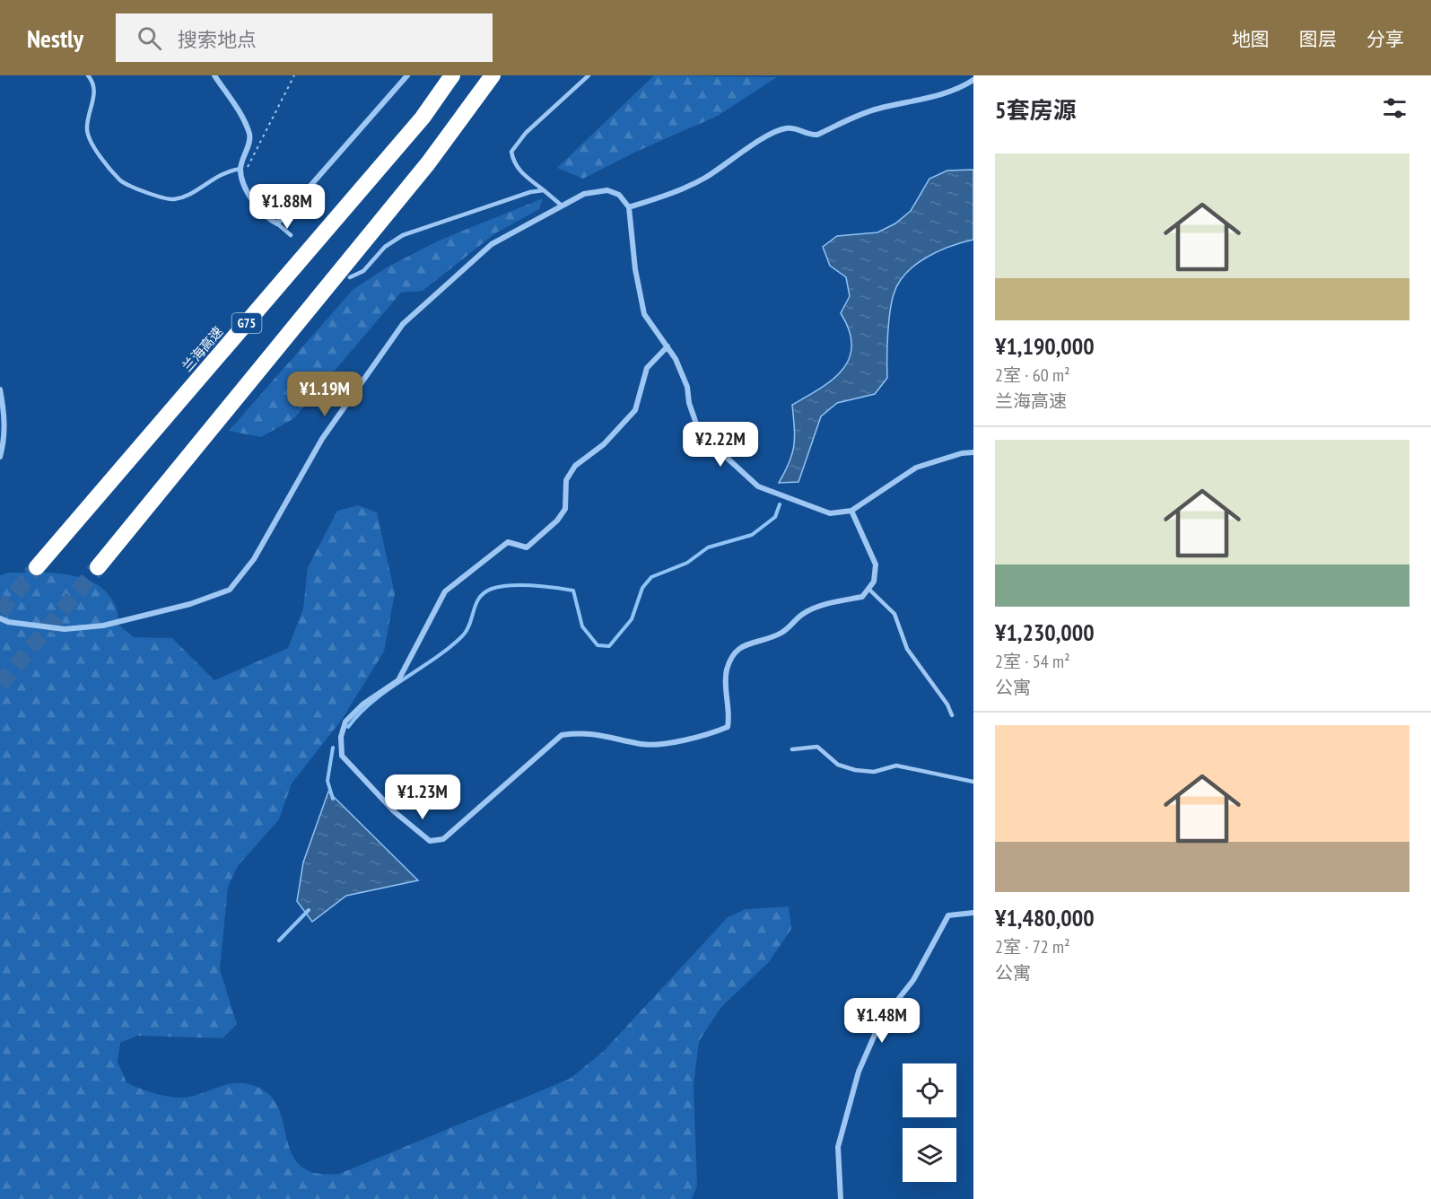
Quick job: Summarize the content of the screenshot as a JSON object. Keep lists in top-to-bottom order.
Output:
{
  "streets": {
    "highway": ["G75", "兰海高速"]
  },
  "page": {
    "header": "Nestly",
    "search": "搜索地点",
    "nav": ["地图", "图层", "分享"],
    "heading": "5套房源",
    "list": [
      {
        "name": "¥1,190,000",
        "note": "2室 · 60 m² · 兰海高速"
      },
      {
        "name": "¥1,230,000",
        "note": "2室 · 54 m² · 公寓"
      },
      {
        "name": "¥1,480,000",
        "note": "2室 · 72 m² · 公寓"
      }
    ],
    "price": [
      "¥1.88M",
      "¥1.19M",
      "¥2.22M",
      "¥1.23M",
      "¥1.48M"
    ]
  }
}
